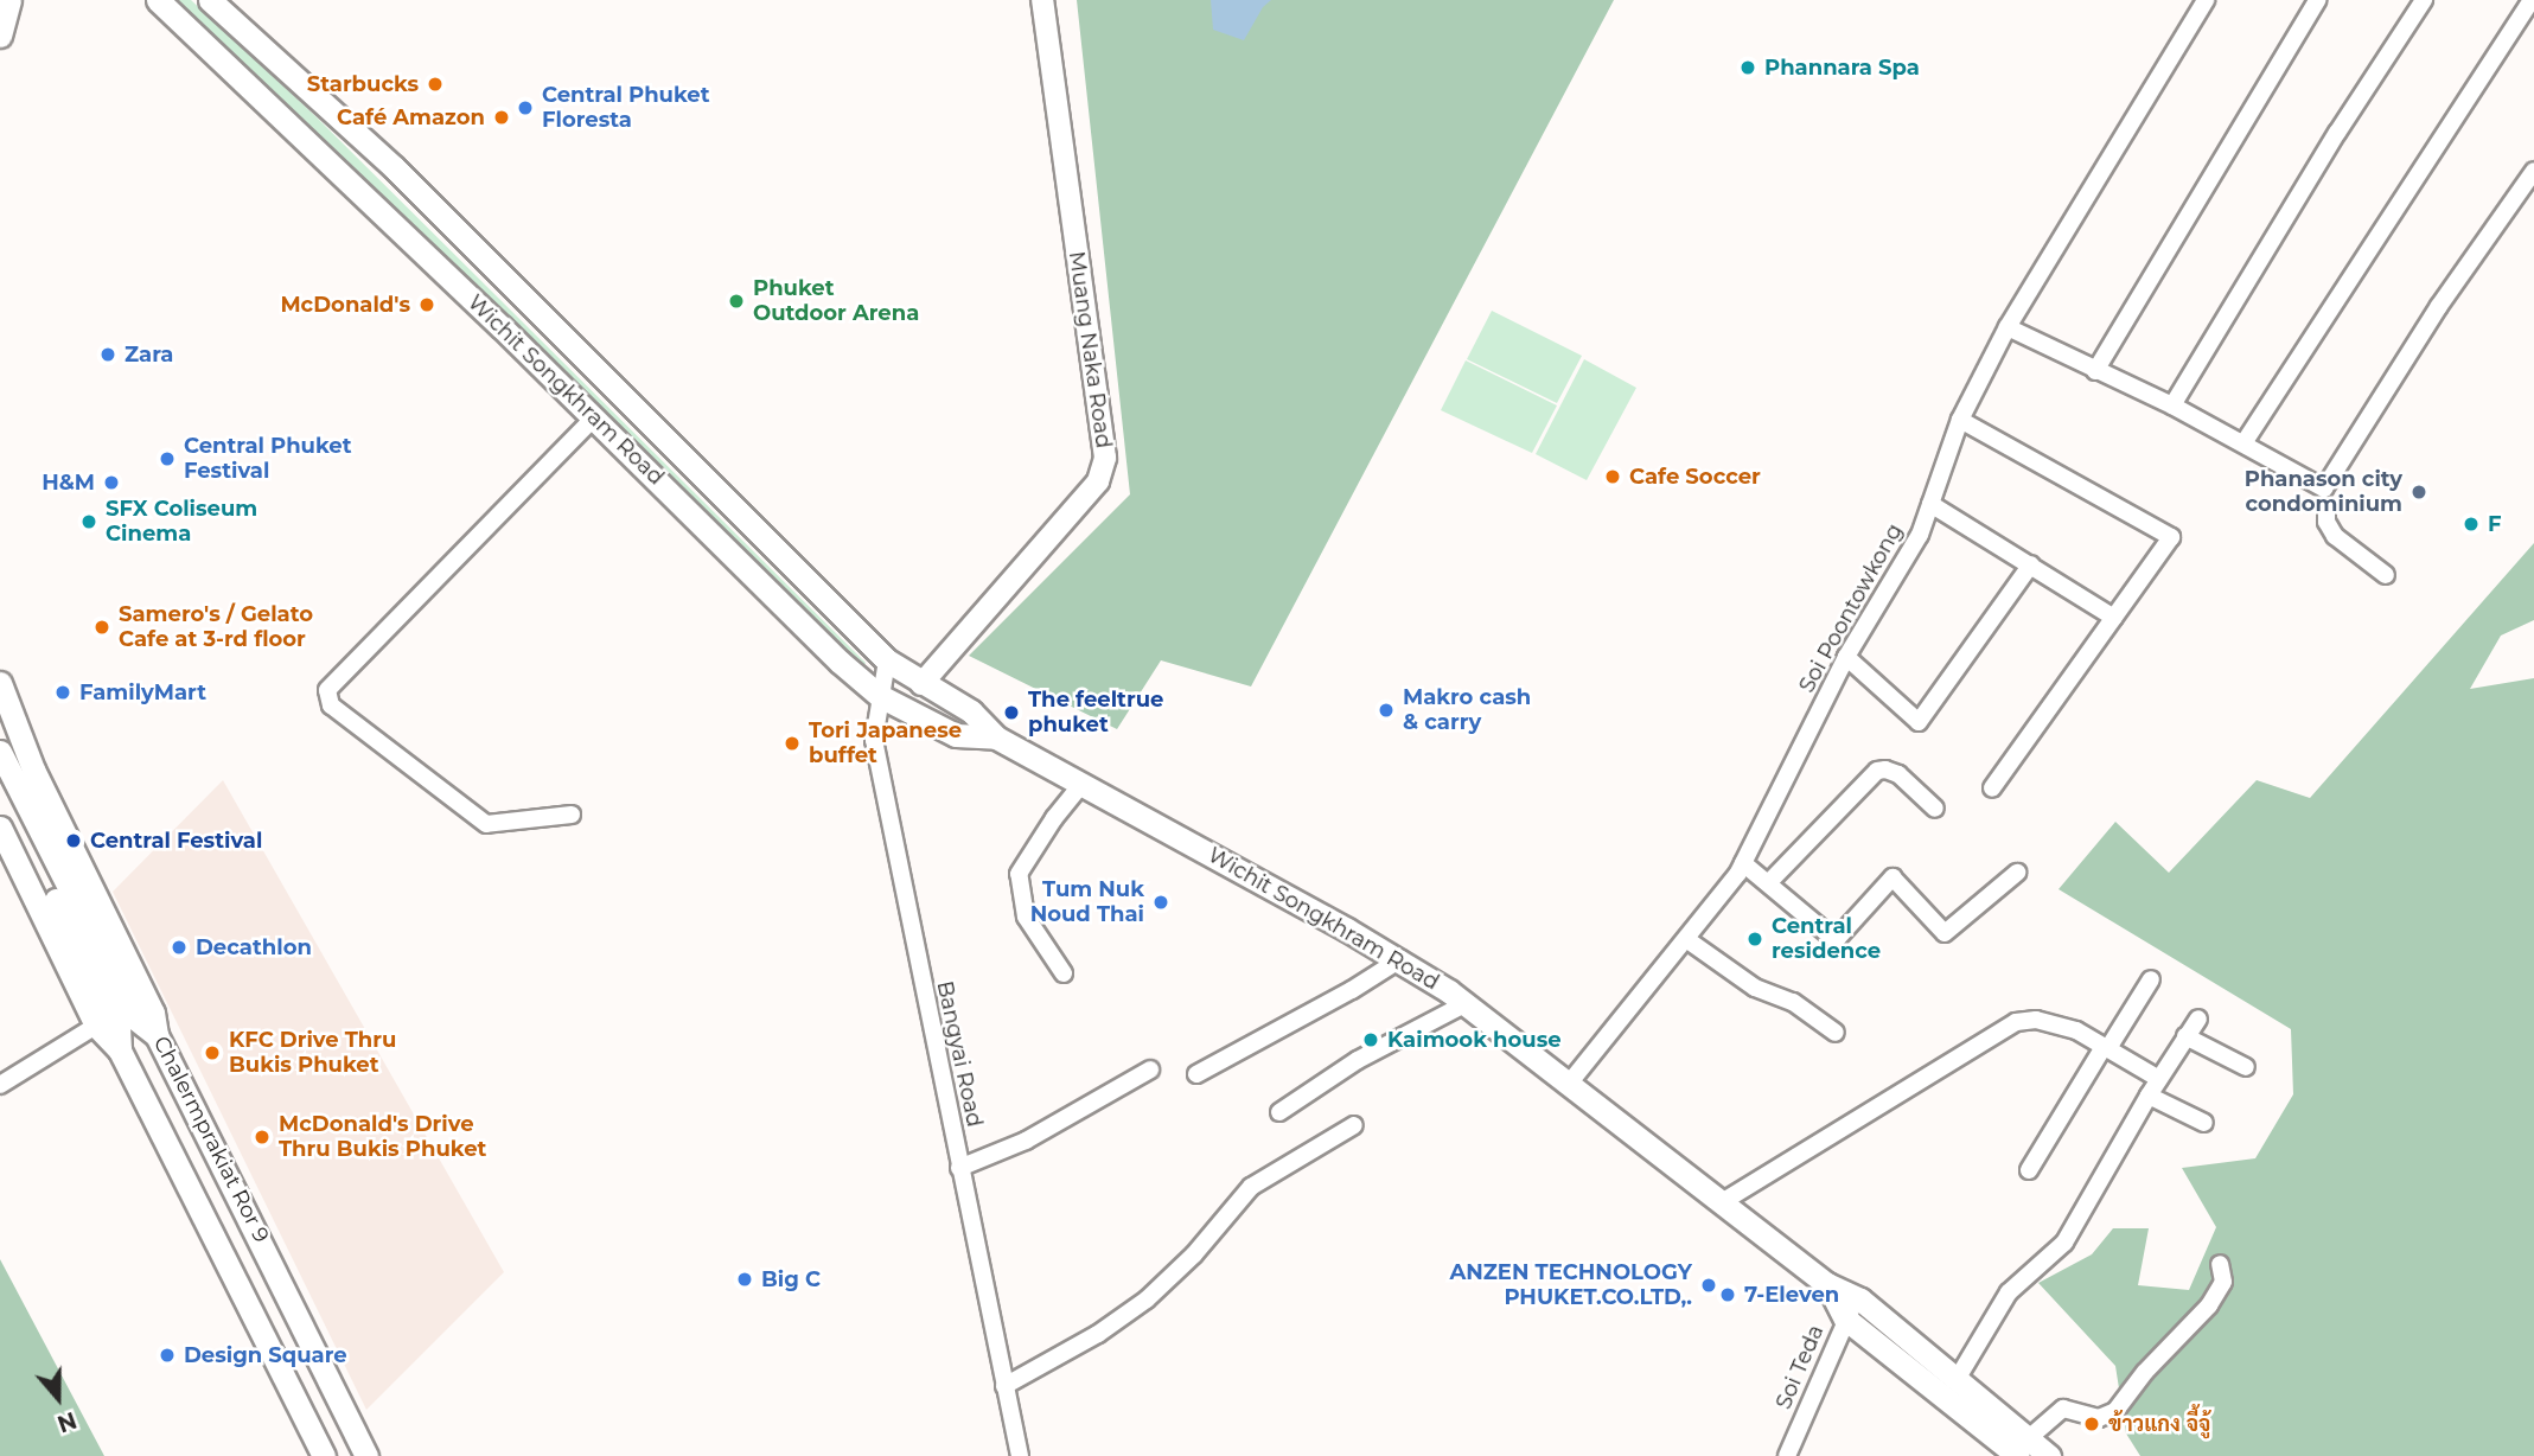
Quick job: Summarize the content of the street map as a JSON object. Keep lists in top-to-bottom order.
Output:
{
  "streets": {
    "main road": ["Wichit Songkhram Road", "Chalermprakiat Ror 9"],
    "street": [
      "Muang Naka Road",
      "Soi Poontowkong",
      "Bangyai Road",
      "Soi Teda"
    ]
  },
  "crossings": [
    ["Muang Naka Road", "Wichit Songkhram Road"],
    ["Wichit Songkhram Road", "Soi Poontowkong"],
    ["Wichit Songkhram Road", "Bangyai Road"],
    ["Wichit Songkhram Road", "Soi Teda"]
  ],
  "places": [
    "Phannara Spa",
    "Starbucks",
    "Central Phuket Floresta",
    "Café Amazon",
    "Phuket Outdoor Arena",
    "McDonald's",
    "Zara",
    "Central Phuket Festival",
    "Cafe Soccer",
    "H&M",
    "Phanason city condominium",
    "SFX Coliseum Cinema",
    "F",
    "Samero's / Gelato Cafe at 3-rd floor",
    "FamilyMart",
    "Makro cash & carry",
    "The feeltrue phuket",
    "Tori Japanese buffet",
    "Central Festival",
    "Tum Nuk Noud Thai",
    "Central residence",
    "Decathlon",
    "Kaimook house",
    "KFC Drive Thru Bukis Phuket",
    "McDonald's Drive Thru Bukis Phuket",
    "Big C",
    "ANZEN TECHNOLOGY PHUKET.CO.LTD,.",
    "7-Eleven",
    "Design Square",
    "ข้าวแกง จี้จู้"
  ],
  "north": "bottom"
}
